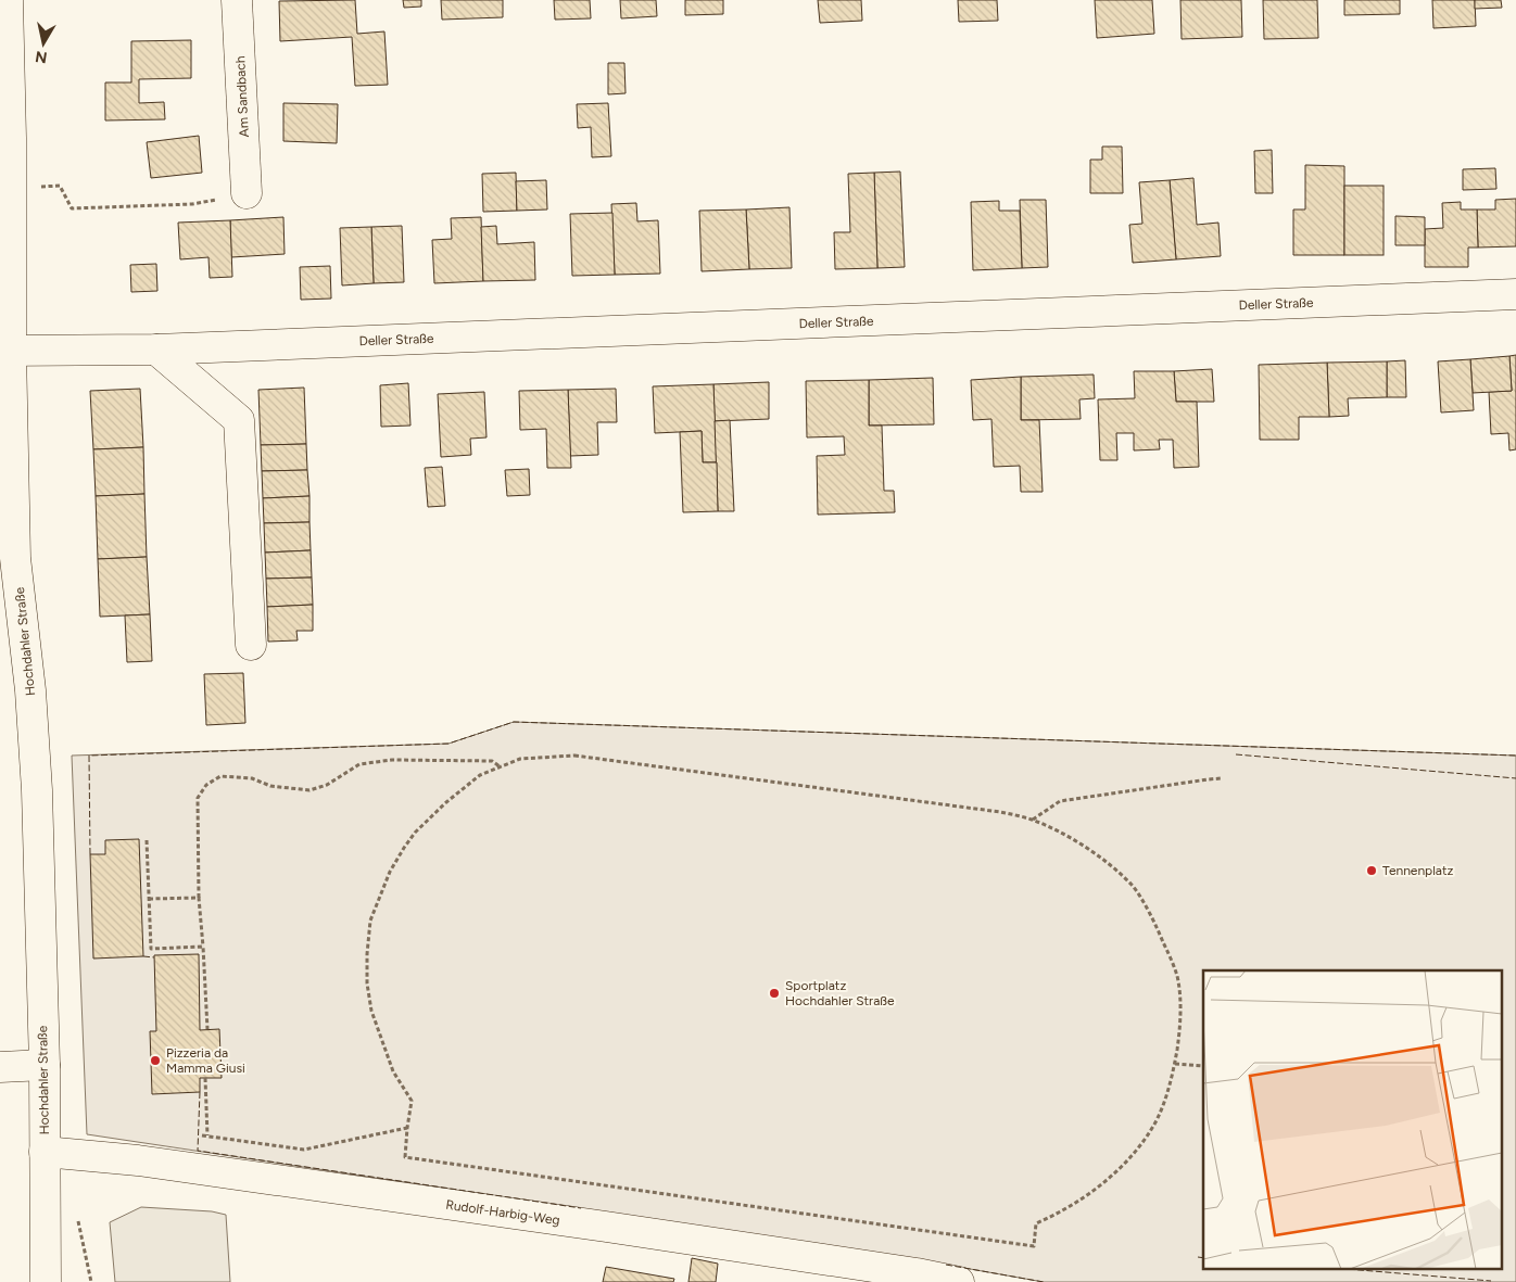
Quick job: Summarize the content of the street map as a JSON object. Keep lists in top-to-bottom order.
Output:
{
  "streets": {
    "street": [
      "Am Sandbach",
      "Deller Straße",
      "Hochdahler Straße",
      "Rudolf-Harbig-Weg"
    ]
  },
  "crossings": [
    ["Deller Straße", "Hochdahler Straße"],
    ["Hochdahler Straße", "Rudolf-Harbig-Weg"]
  ],
  "places": ["Tennenplatz", "Sportplatz Hochdahler Straße", "Pizzeria da Mamma Giusi"],
  "north": "bottom"
}
